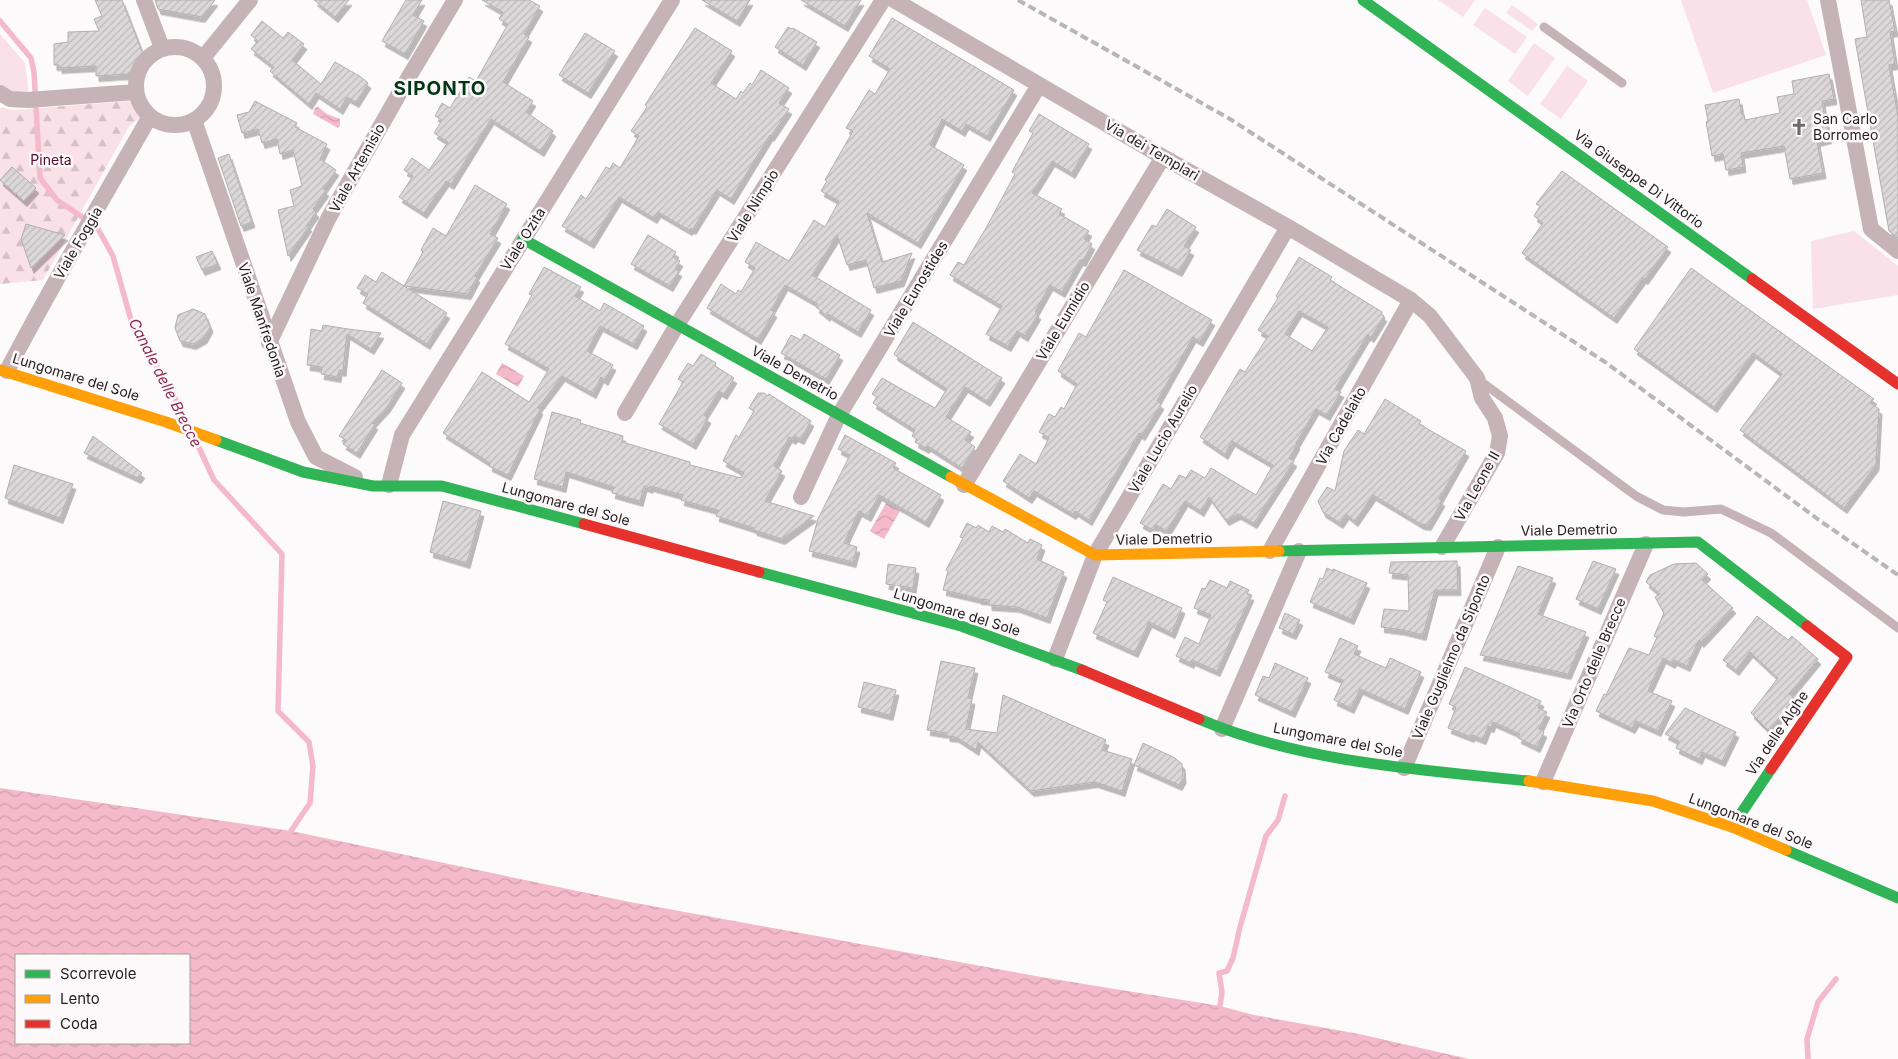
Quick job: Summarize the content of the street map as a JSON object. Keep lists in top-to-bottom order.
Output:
{
  "streets": {
    "street": [
      "Via dei Templari",
      "Viale Artemisio",
      "Via Giuseppe Di Vittorio",
      "Viale Nimpio",
      "Viale Ozita",
      "Viale Foggia",
      "Viale Eunostides",
      "Viale Manfredonia",
      "Viale Eumidio",
      "Viale Demetrio",
      "Lungomare del Sole",
      "Via Cadelaito",
      "Viale Lucio Aurelio",
      "Via Leone II",
      "Viale Guglielmo da Siponto",
      "Via Orto delle Brecce",
      "Via delle Alghe"
    ]
  },
  "crossings": [
    ["Via dei Templari", "Viale Eunostides"],
    ["Via dei Templari", "Viale Eumidio"],
    ["Via dei Templari", "Via Cadelaito"],
    ["Via dei Templari", "Viale Lucio Aurelio"],
    ["Via dei Templari", "Via Leone II"],
    ["Viale Artemisio", "Viale Manfredonia"],
    ["Viale Nimpio", "Viale Demetrio"],
    ["Viale Ozita", "Viale Demetrio"],
    ["Viale Ozita", "Lungomare del Sole"],
    ["Viale Foggia", "Viale Manfredonia"],
    ["Viale Foggia", "Lungomare del Sole"],
    ["Viale Eunostides", "Viale Demetrio"],
    ["Viale Manfredonia", "Lungomare del Sole"],
    ["Viale Eumidio", "Viale Demetrio"],
    ["Viale Demetrio", "Via Cadelaito"],
    ["Viale Demetrio", "Viale Lucio Aurelio"],
    ["Viale Demetrio", "Via Leone II"],
    ["Viale Demetrio", "Viale Guglielmo da Siponto"],
    ["Viale Demetrio", "Via Orto delle Brecce"],
    ["Viale Demetrio", "Via delle Alghe"],
    ["Lungomare del Sole", "Viale Lucio Aurelio"],
    ["Lungomare del Sole", "Viale Guglielmo da Siponto"],
    ["Lungomare del Sole", "Via Orto delle Brecce"],
    ["Lungomare del Sole", "Via delle Alghe"],
    ["Via Cadelaito", "Via Leone II"]
  ],
  "districts": ["SIPONTO"],
  "water": ["Canale delle Brecce"],
  "parks": ["Pineta"],
  "places": {
    "church": ["San Carlo Borromeo"]
  },
  "legend": ["Scorrevole", "Lento", "Coda"]
}
